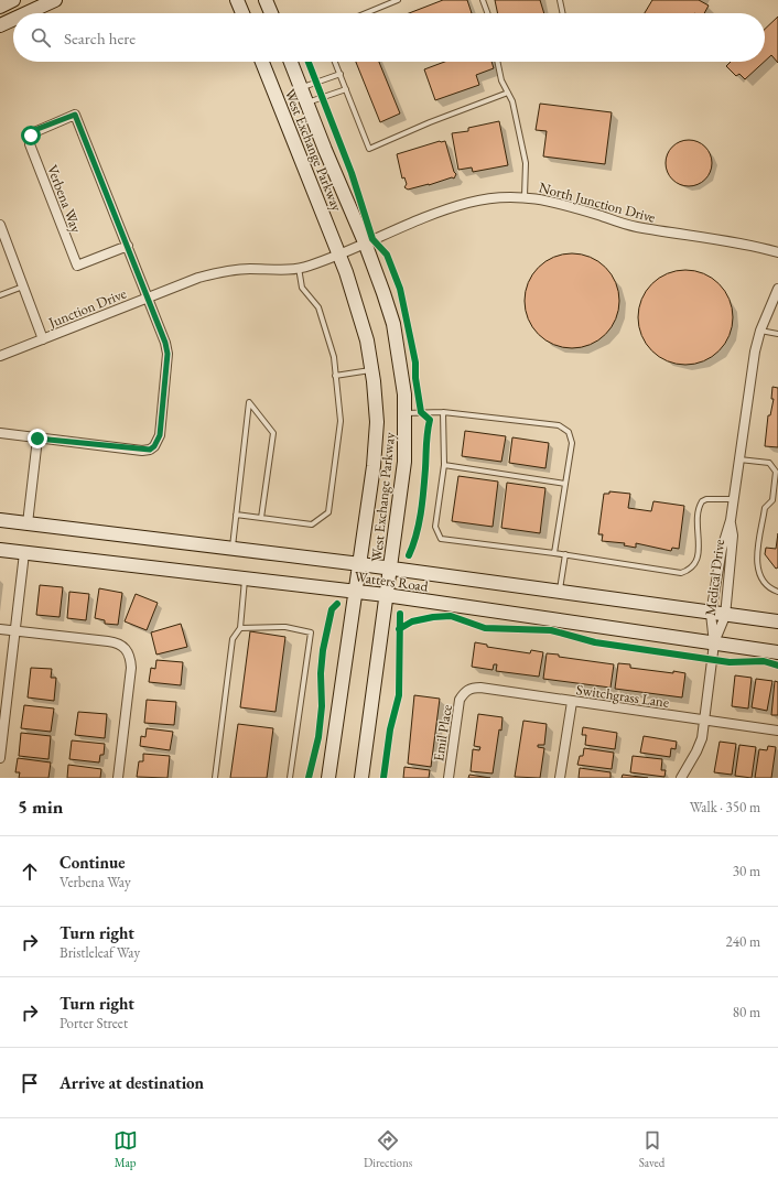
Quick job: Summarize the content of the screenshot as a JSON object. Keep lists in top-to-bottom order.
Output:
{
  "streets": {
    "main road": ["West Exchange Parkway", "Watters Road"],
    "street": [
      "Verbena Way",
      "North Junction Drive",
      "Junction Drive",
      "Medical Drive",
      "Switchgrass Lane",
      "Emil Place"
    ]
  },
  "crossings": [
    ["West Exchange Parkway", "North Junction Drive"],
    ["West Exchange Parkway", "Junction Drive"],
    ["West Exchange Parkway", "Watters Road"],
    ["North Junction Drive", "Junction Drive"],
    ["Medical Drive", "Watters Road"],
    ["Switchgrass Lane", "Emil Place"]
  ],
  "page": {
    "search": "Search here",
    "heading": ["5 min", "Walk · 350 m"],
    "list": [
      ["Continue", "Verbena Way", "30 m"],
      ["Turn right", "Bristleleaf Way", "240 m"],
      ["Turn right", "Porter Street", "80 m"],
      "Arrive at destination"
    ],
    "nav": ["Map", "Directions", "Saved"]
  }
}
